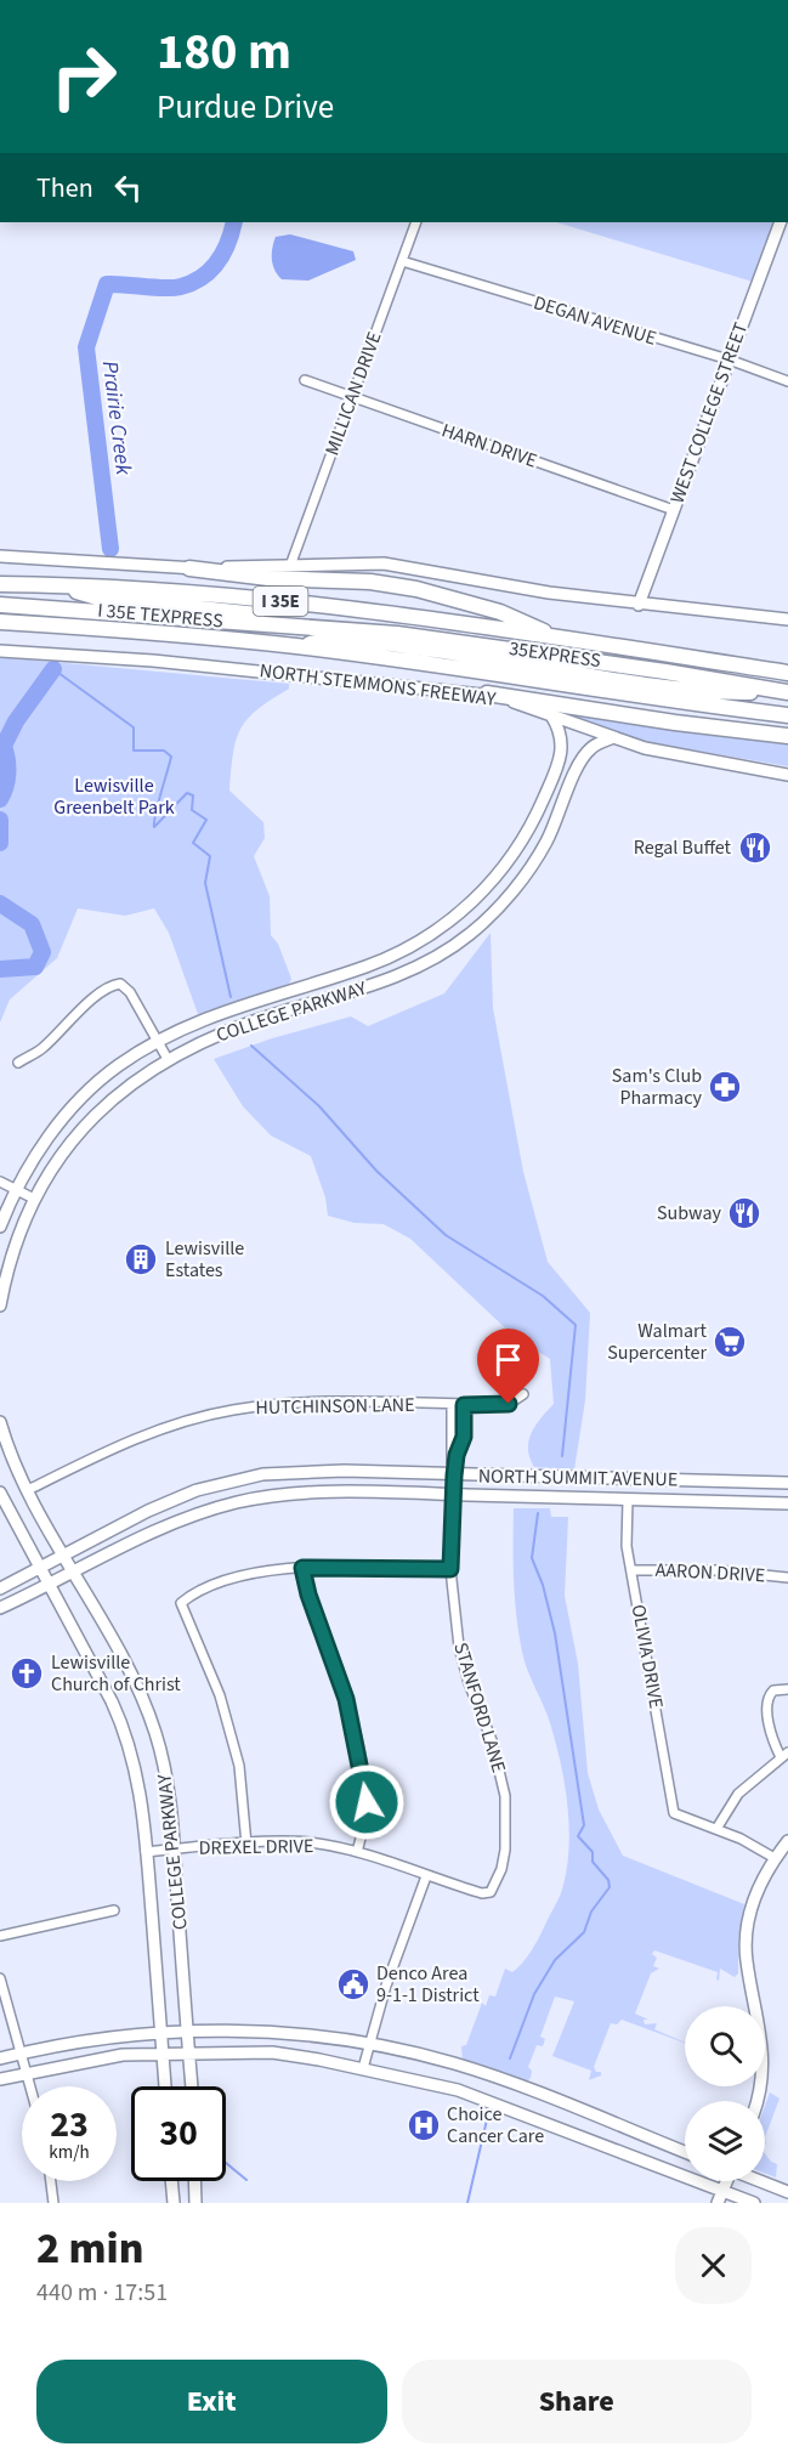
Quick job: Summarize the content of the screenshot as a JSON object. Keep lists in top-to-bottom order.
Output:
{
  "streets": {
    "highway": [
      "I 35E",
      "I 35E TEXPRESS",
      "35EXPRESS",
      "NORTH STEMMONS FREEWAY"
    ],
    "main road": ["WEST COLLEGE STREET", "COLLEGE PARKWAY", "NORTH SUMMIT AVENUE"],
    "street": [
      "DEGAN AVENUE",
      "MILLICAN DRIVE",
      "HARN DRIVE",
      "HUTCHINSON LANE",
      "AARON DRIVE",
      "OLIVIA DRIVE",
      "STANFORD LANE",
      "DREXEL DRIVE"
    ]
  },
  "crossings": [
    ["DEGAN AVENUE", "MILLICAN DRIVE"],
    ["DEGAN AVENUE", "WEST COLLEGE STREET"],
    ["MILLICAN DRIVE", "HARN DRIVE"],
    ["WEST COLLEGE STREET", "HARN DRIVE"],
    ["I 35E TEXPRESS", "35EXPRESS"],
    ["NORTH STEMMONS FREEWAY", "COLLEGE PARKWAY"],
    ["COLLEGE PARKWAY", "HUTCHINSON LANE"],
    ["COLLEGE PARKWAY", "NORTH SUMMIT AVENUE"],
    ["COLLEGE PARKWAY", "DREXEL DRIVE"],
    ["HUTCHINSON LANE", "STANFORD LANE"],
    ["NORTH SUMMIT AVENUE", "OLIVIA DRIVE"],
    ["NORTH SUMMIT AVENUE", "STANFORD LANE"],
    ["AARON DRIVE", "OLIVIA DRIVE"],
    ["STANFORD LANE", "DREXEL DRIVE"]
  ],
  "water": ["Prairie Creek"],
  "parks": ["Lewisville Greenbelt Park"],
  "places": {
    "restaurant": ["Regal Buffet", "Subway"],
    "pharmacy": ["Sam's Club Pharmacy"],
    "building": ["Lewisville Estates"],
    "supermarket": ["Walmart Supercenter"],
    "church": ["Lewisville Church of Christ"],
    "public building": ["Denco Area 9-1-1 District"],
    "hospital": ["Choice Cancer Care"]
  },
  "page": {
    "turn": ["180 m", "Purdue Drive"],
    "then": "Then",
    "speed": "23 km/h",
    "limit": "30",
    "heading": ["2 min", "440 m · 17:51"],
    "buttons": ["Exit", "Share"]
  }
}
